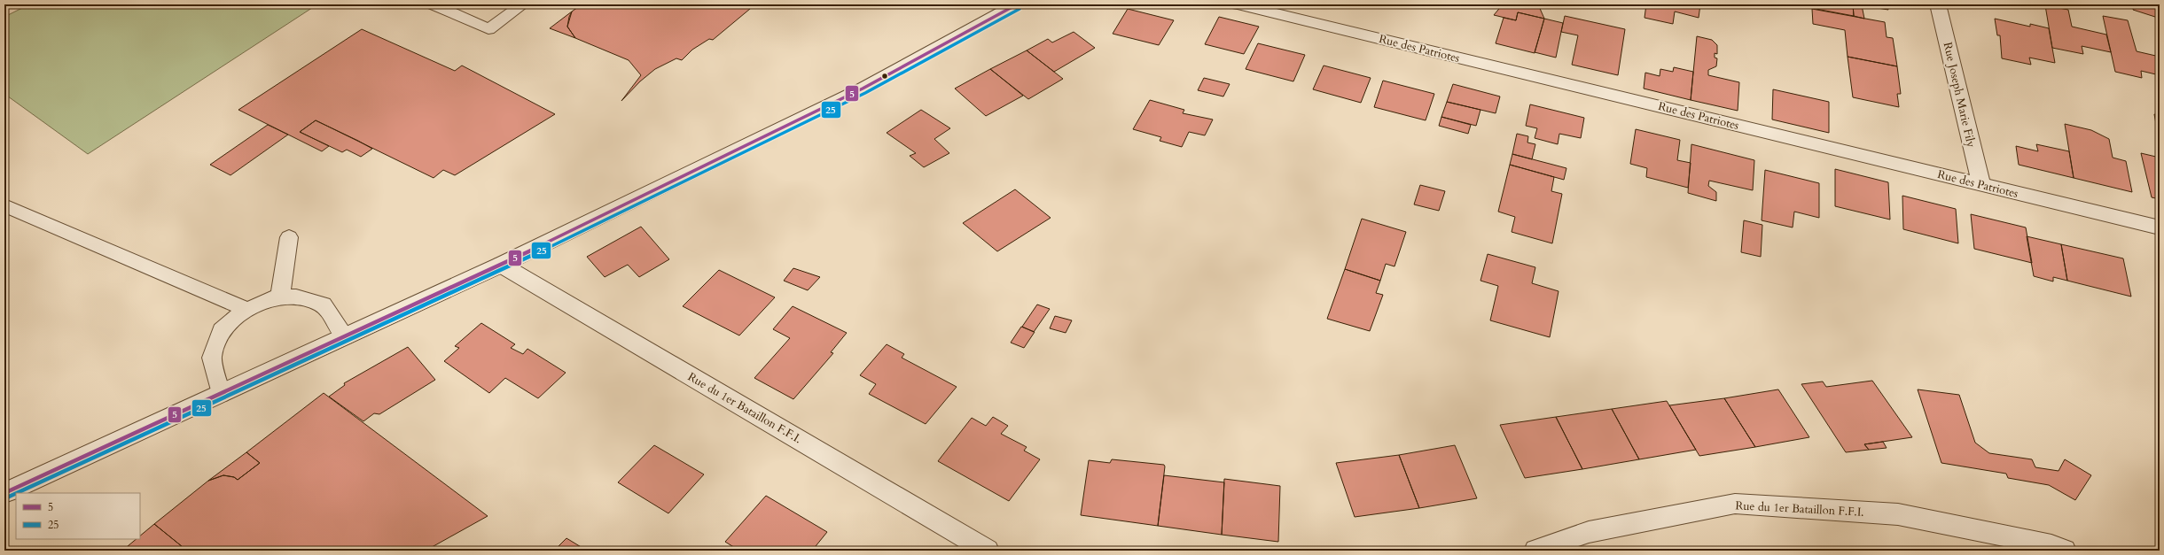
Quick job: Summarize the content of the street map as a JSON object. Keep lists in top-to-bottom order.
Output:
{
  "streets": {
    "street": ["Rue des Patriotes", "Rue Joseph Marie Fily", "Rue du 1er Bataillon F.F.I."]
  },
  "crossings": [
    ["Rue des Patriotes", "Rue Joseph Marie Fily"]
  ],
  "lines": ["transit line 5", "transit line 25"],
  "legend": ["5", "25"]
}
